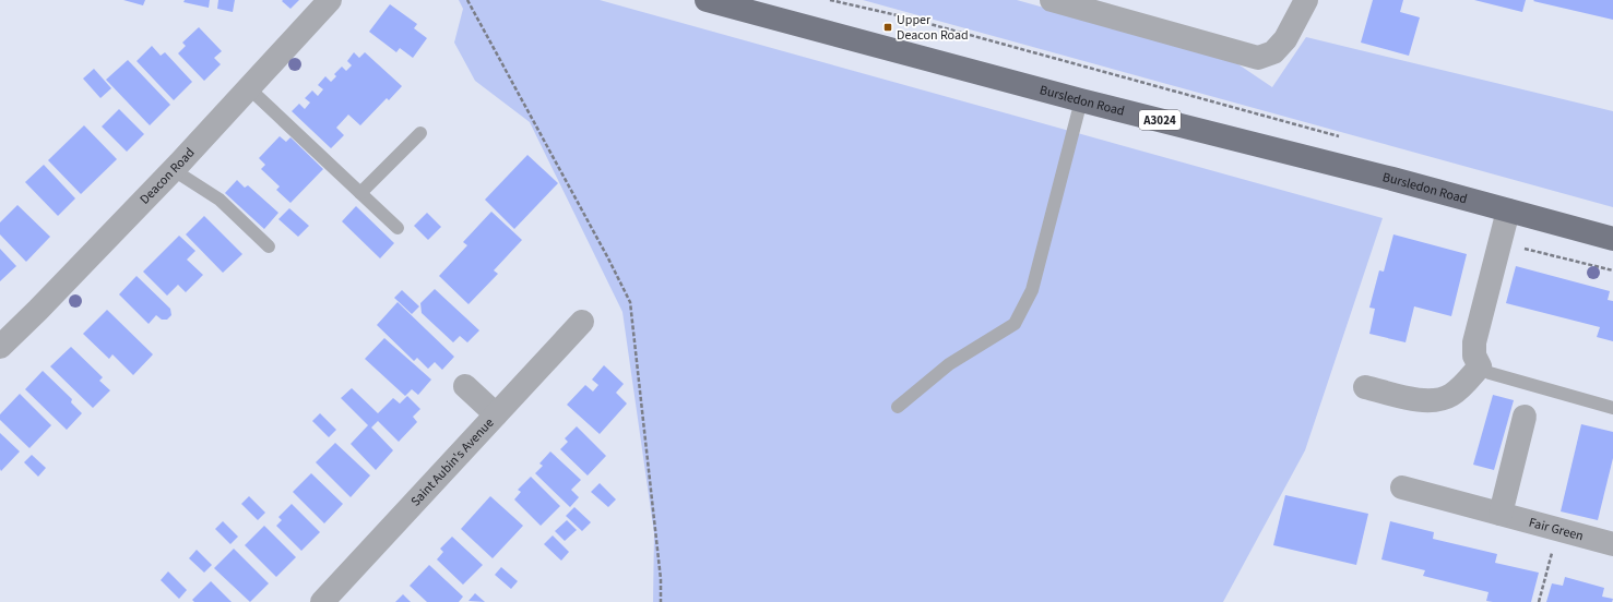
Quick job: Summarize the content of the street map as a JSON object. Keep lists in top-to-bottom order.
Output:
{
  "streets": {
    "main road": ["Bursledon Road", "A3024"],
    "street": ["Deacon Road", "Saint Aubin's Avenue", "Fair Green"]
  },
  "places": {
    "transit": ["Upper Deacon Road"]
  }
}
